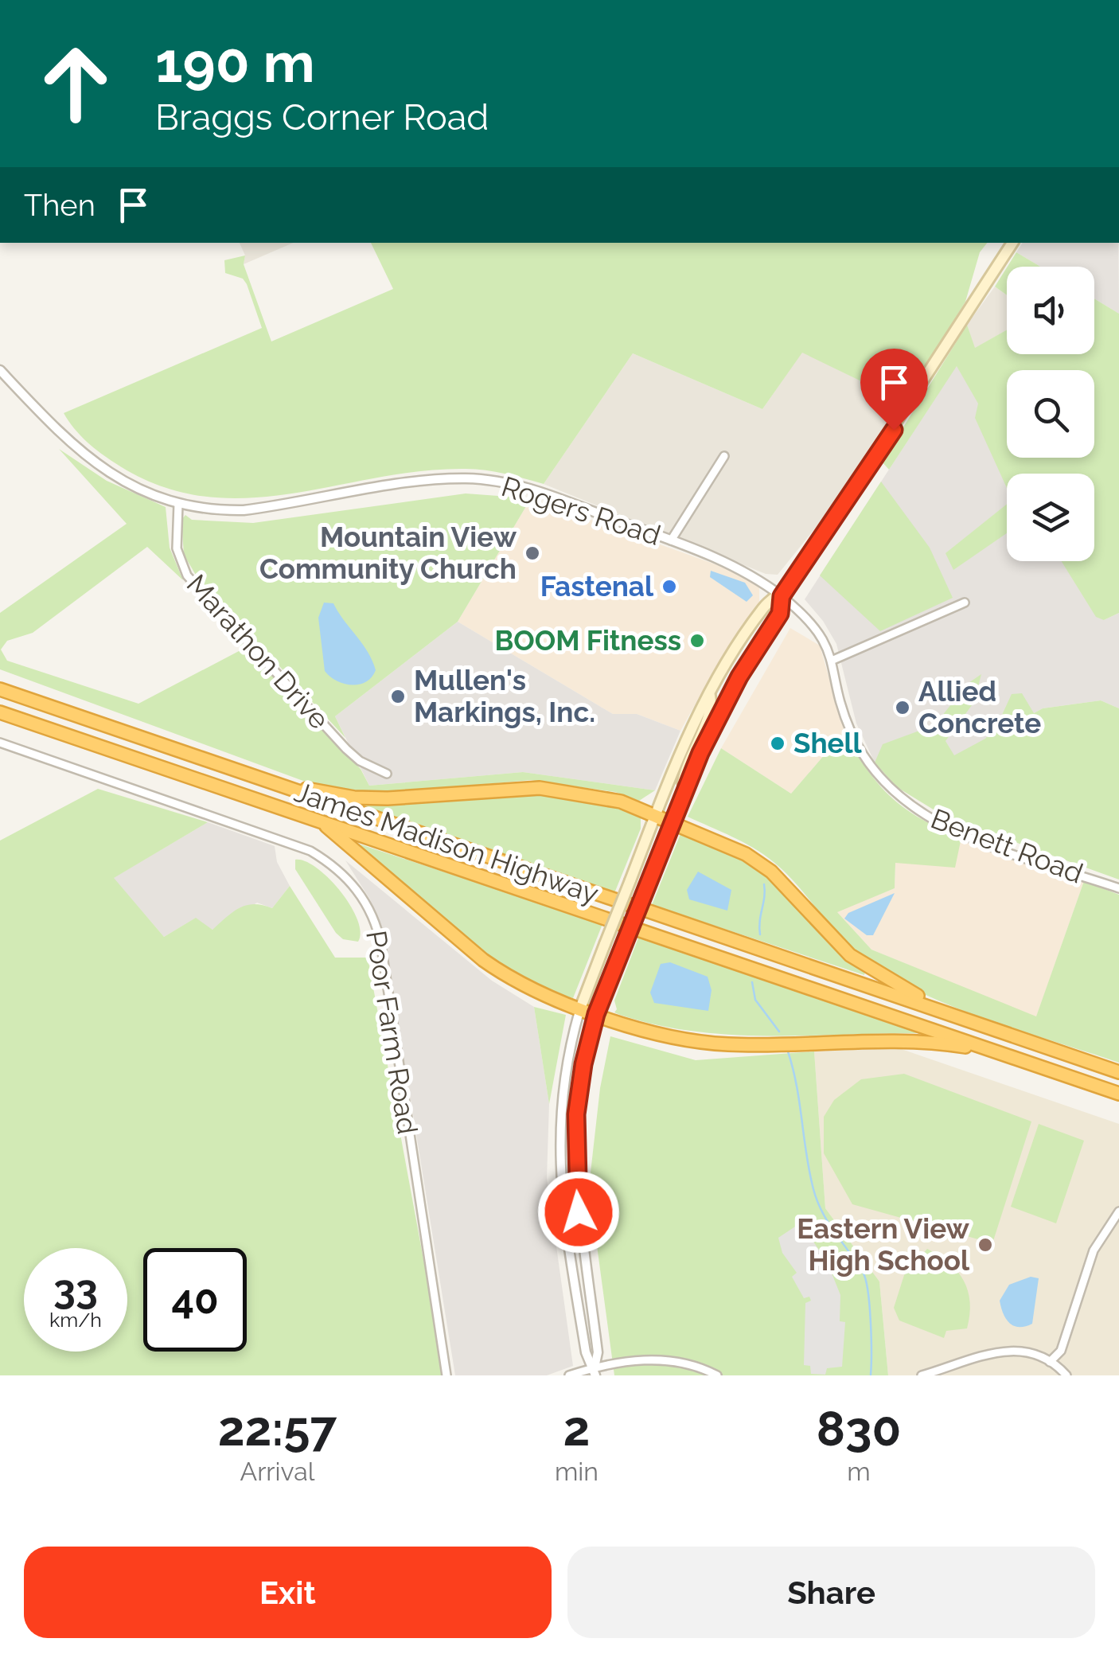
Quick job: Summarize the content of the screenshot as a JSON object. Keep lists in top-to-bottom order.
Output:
{
  "streets": {
    "highway": ["James Madison Highway"],
    "street": [
      "Rogers Road",
      "Marathon Drive",
      "Benett Road",
      "Poor Farm Road"
    ]
  },
  "crossings": [
    ["Rogers Road", "Marathon Drive"],
    ["Rogers Road", "Benett Road"]
  ],
  "places": [
    "Mountain View Community Church",
    "Fastenal",
    "BOOM Fitness",
    "Mullen's Markings, Inc.",
    "Allied Concrete",
    "Shell",
    "Eastern View High School"
  ],
  "page": {
    "turn": ["190 m", "Braggs Corner Road"],
    "then": "Then",
    "speed": "33 km/h",
    "limit": "40",
    "eta": [
      "22:57",
      "Arrival",
      "2",
      "min",
      "830",
      "m"
    ],
    "buttons": ["Exit", "Share"]
  }
}
